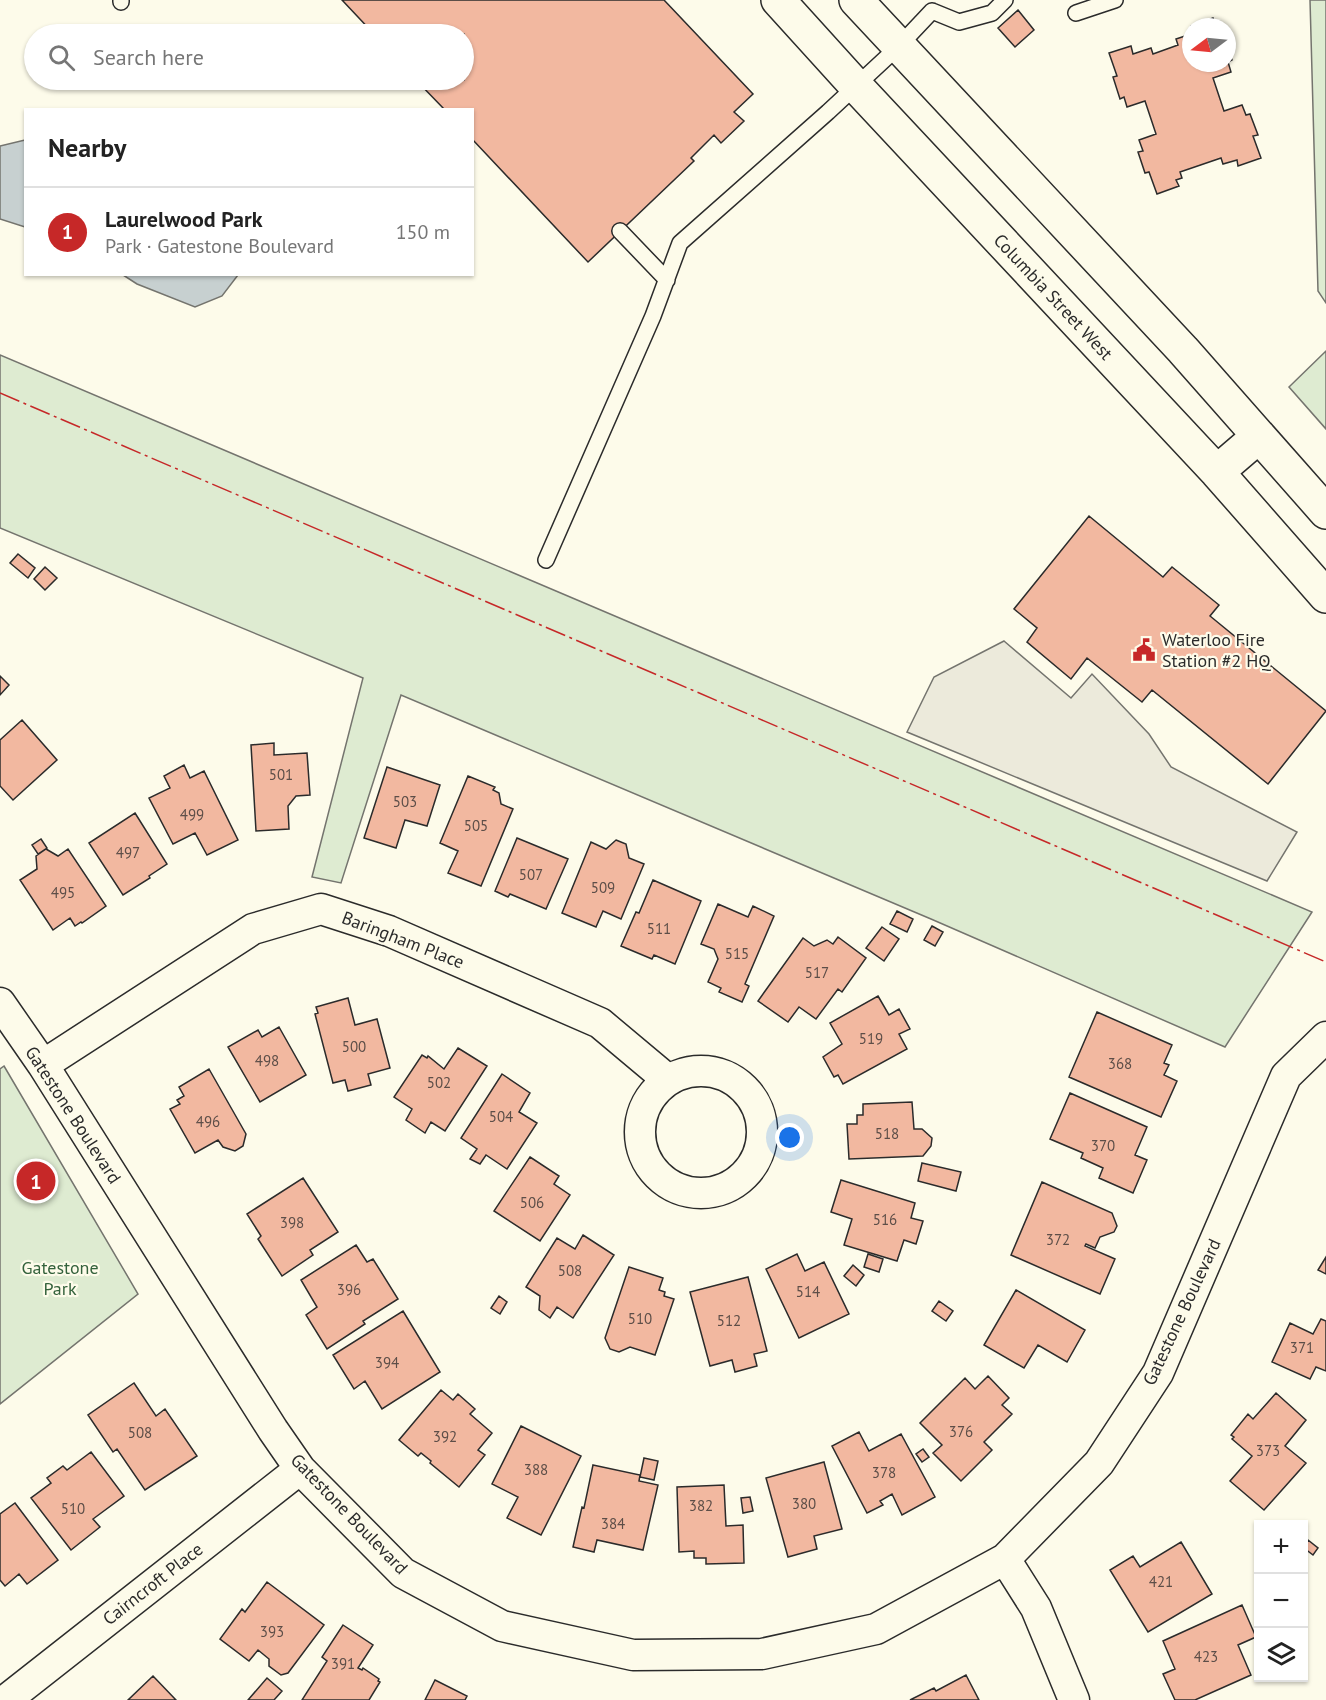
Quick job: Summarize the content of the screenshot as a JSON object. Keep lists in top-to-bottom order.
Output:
{
  "streets": {
    "main road": ["Columbia Street West"],
    "street": ["Baringham Place", "Gatestone Boulevard", "Cairncroft Place"]
  },
  "crossings": [
    ["Baringham Place", "Gatestone Boulevard"],
    ["Gatestone Boulevard", "Cairncroft Place"]
  ],
  "parks": ["Gatestone Park"],
  "places": {
    "public building": ["Waterloo Fire Station #2 HQ"]
  },
  "house_numbers": [
    "501",
    "503",
    "499",
    "505",
    "497",
    "507",
    "509",
    "495",
    "511",
    "515",
    "517",
    "519",
    "500",
    "498",
    "368",
    "502",
    "504",
    "496",
    "518",
    "370",
    "506",
    "516",
    "398",
    "372",
    "508",
    "396",
    "514",
    "510",
    "512",
    "371",
    "394",
    "376",
    "508",
    "392",
    "373",
    "388",
    "378",
    "380",
    "382",
    "510",
    "384",
    "421",
    "393",
    "423",
    "391"
  ],
  "north": "left",
  "page": {
    "search": "Search here",
    "heading": "Nearby",
    "list": [
      {
        "mark": "1",
        "name": "Laurelwood Park",
        "note": "Park · Gatestone Boulevard",
        "value": "150 m"
      }
    ],
    "pins": "1",
    "map_buttons": ["+", "−"]
  }
}
